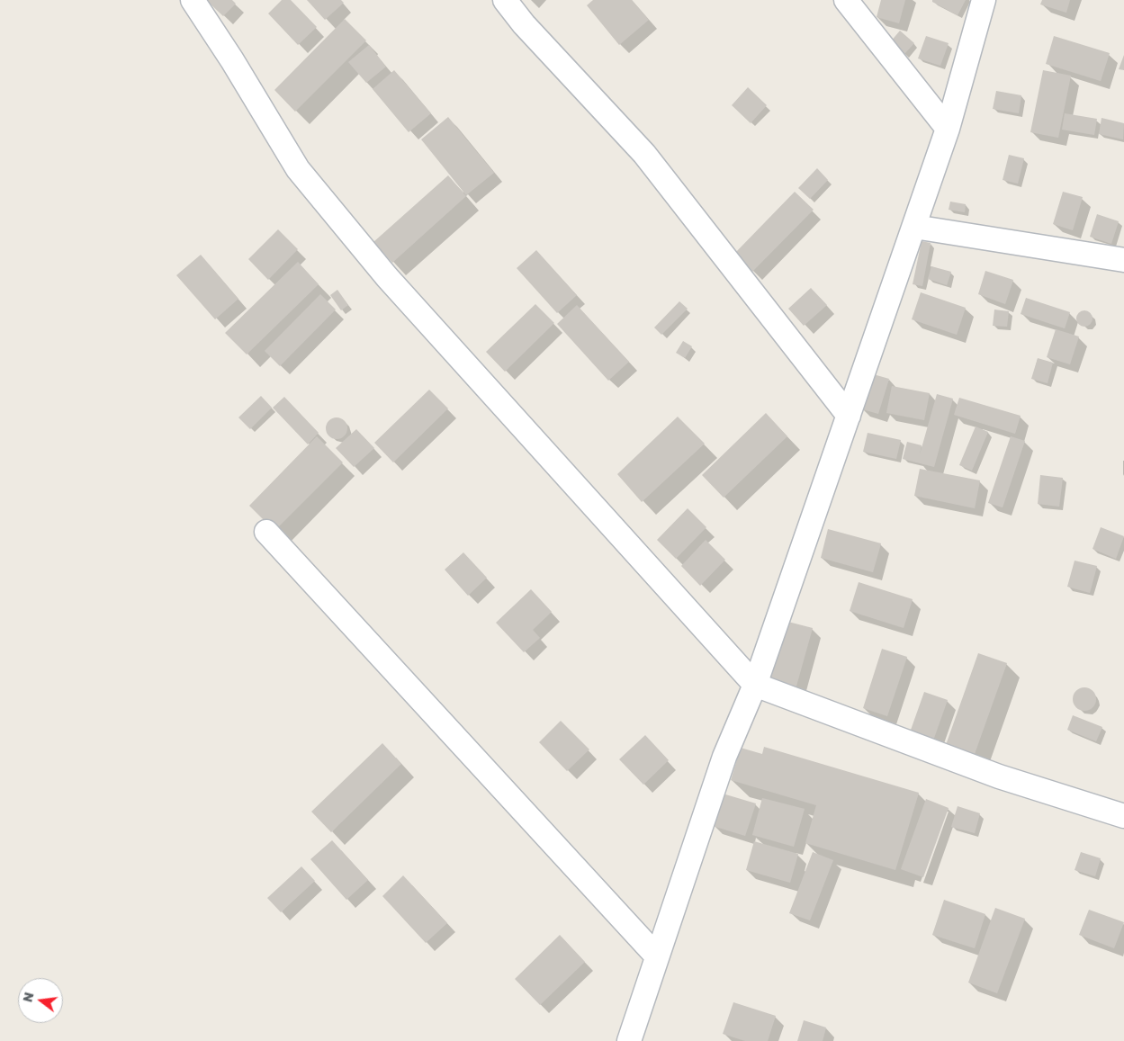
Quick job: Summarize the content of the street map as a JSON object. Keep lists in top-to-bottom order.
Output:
{
  "north": "left"
}
